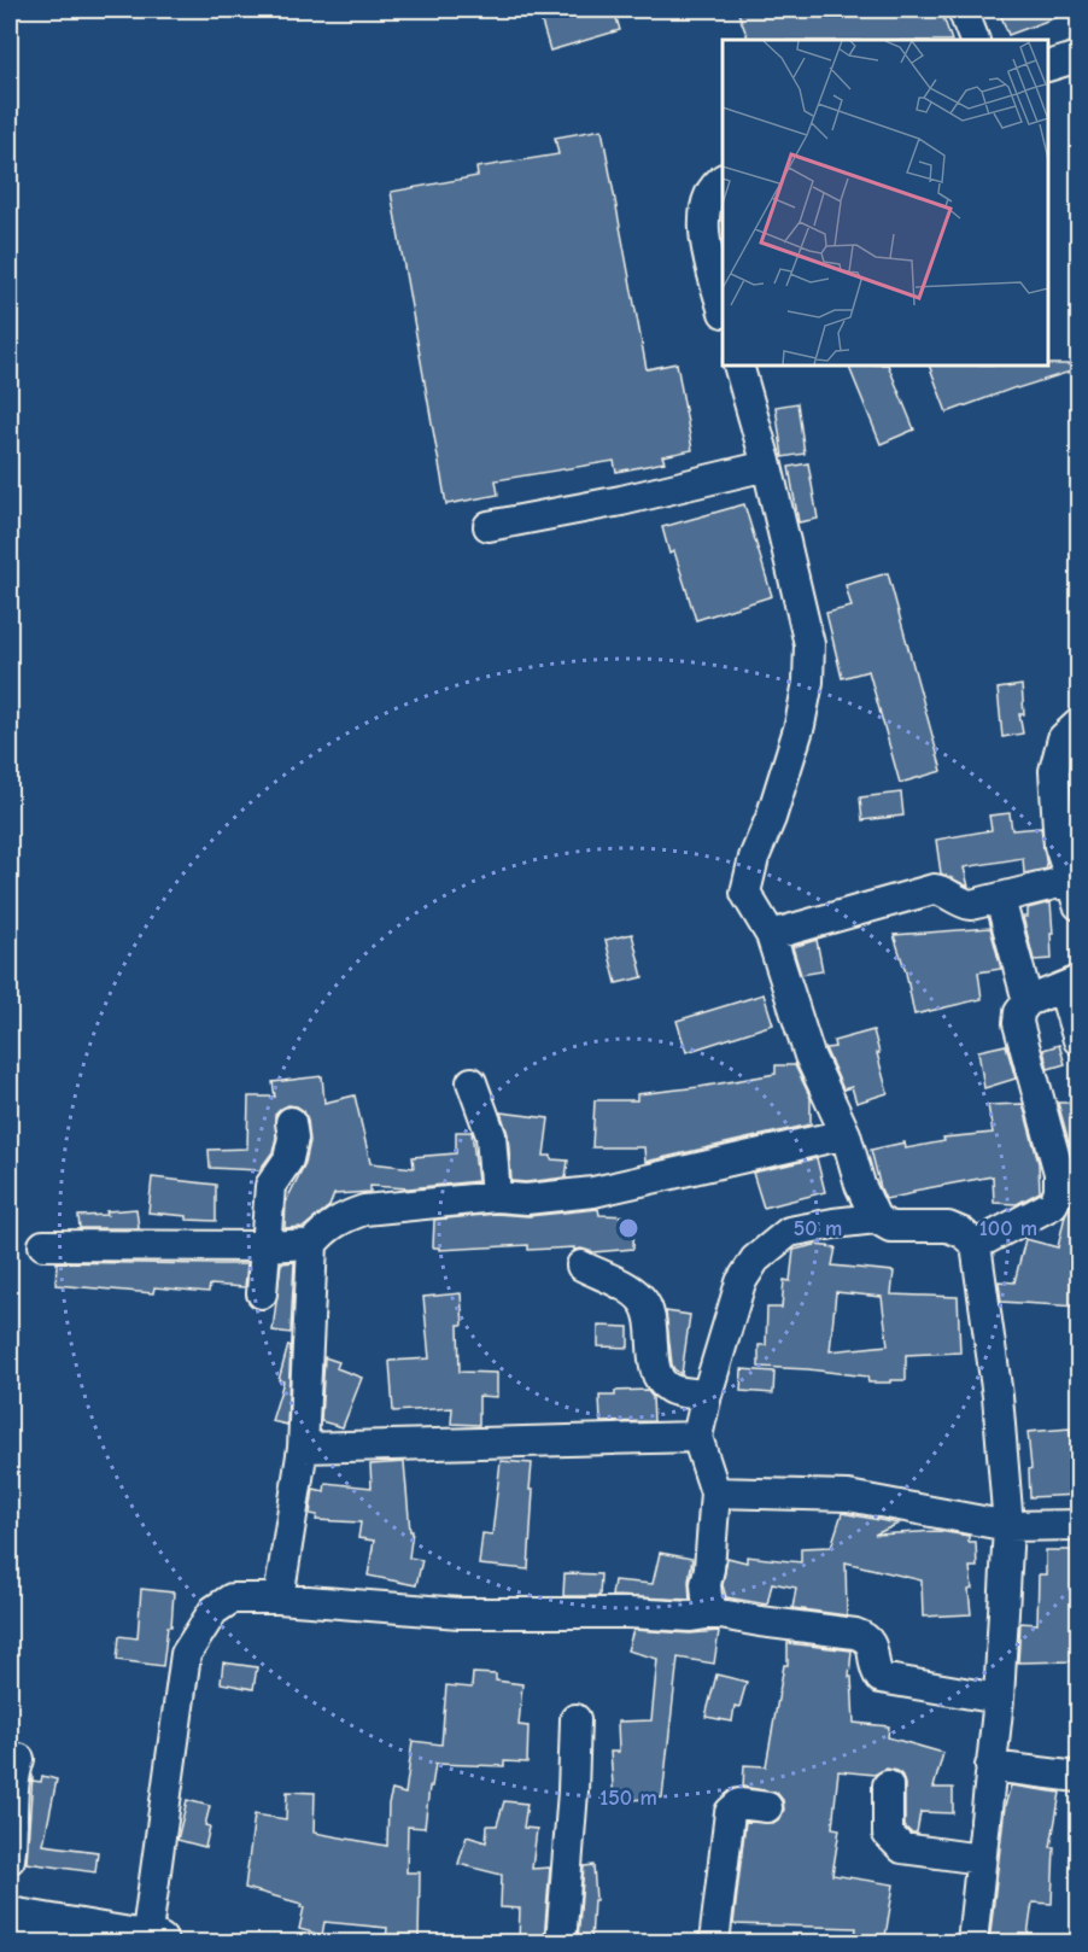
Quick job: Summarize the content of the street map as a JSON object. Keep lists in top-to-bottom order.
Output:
{
  "rings": ["50 m", "100 m", "150 m"]
}
